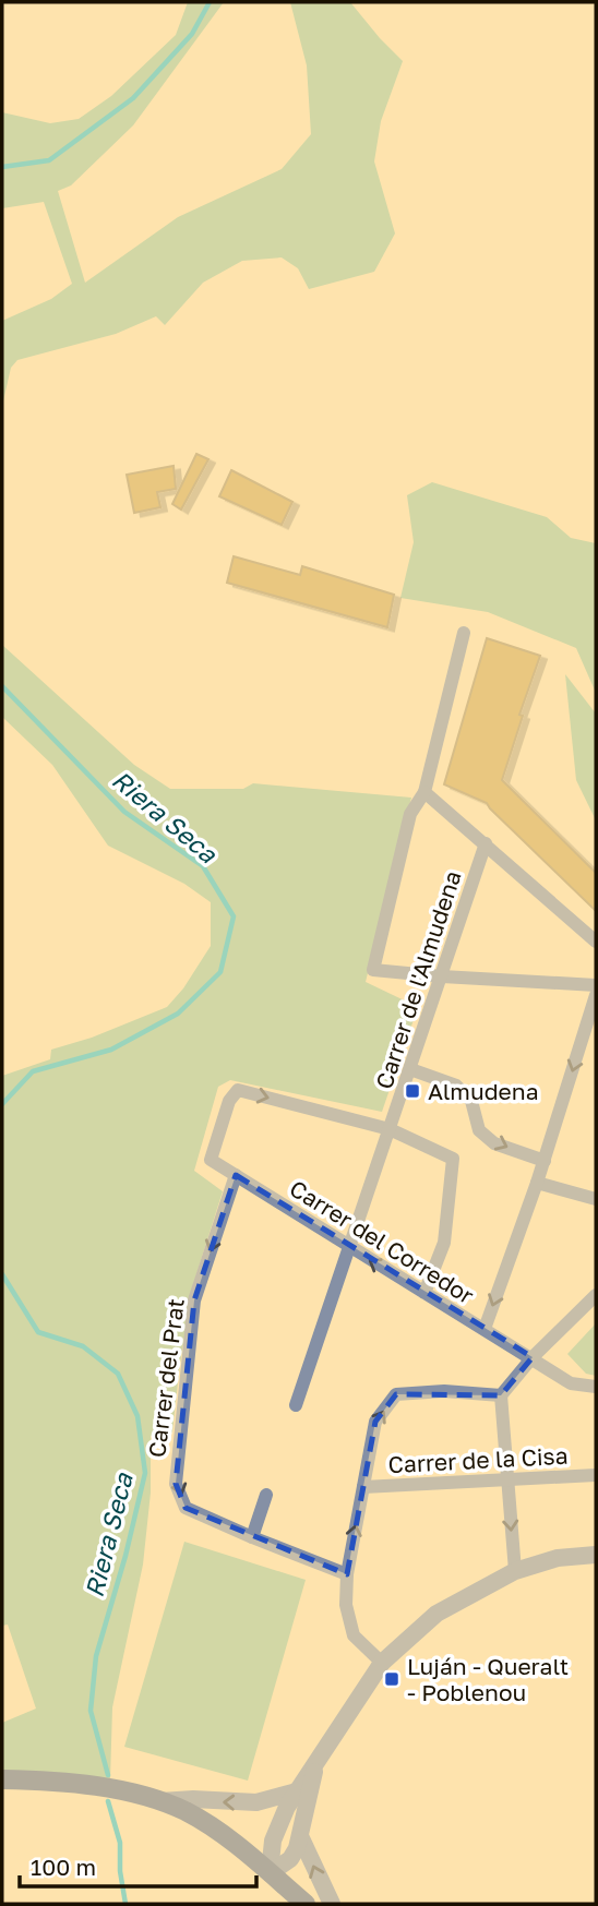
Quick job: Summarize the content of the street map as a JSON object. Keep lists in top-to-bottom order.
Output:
{
  "streets": {
    "street": [
      "Carrer de l'Almudena",
      "Carrer del Corredor",
      "Carrer del Prat",
      "Carrer de la Cisa"
    ]
  },
  "crossings": [
    ["Carrer de l'Almudena", "Carrer del Corredor"],
    ["Carrer del Corredor", "Carrer del Prat"]
  ],
  "one_way": ["Carrer del Prat"],
  "water": ["Riera Seca"],
  "places": {
    "transit": ["Almudena", "Luján - Queralt - Poblenou"]
  },
  "scale_bar": "100 m"
}
